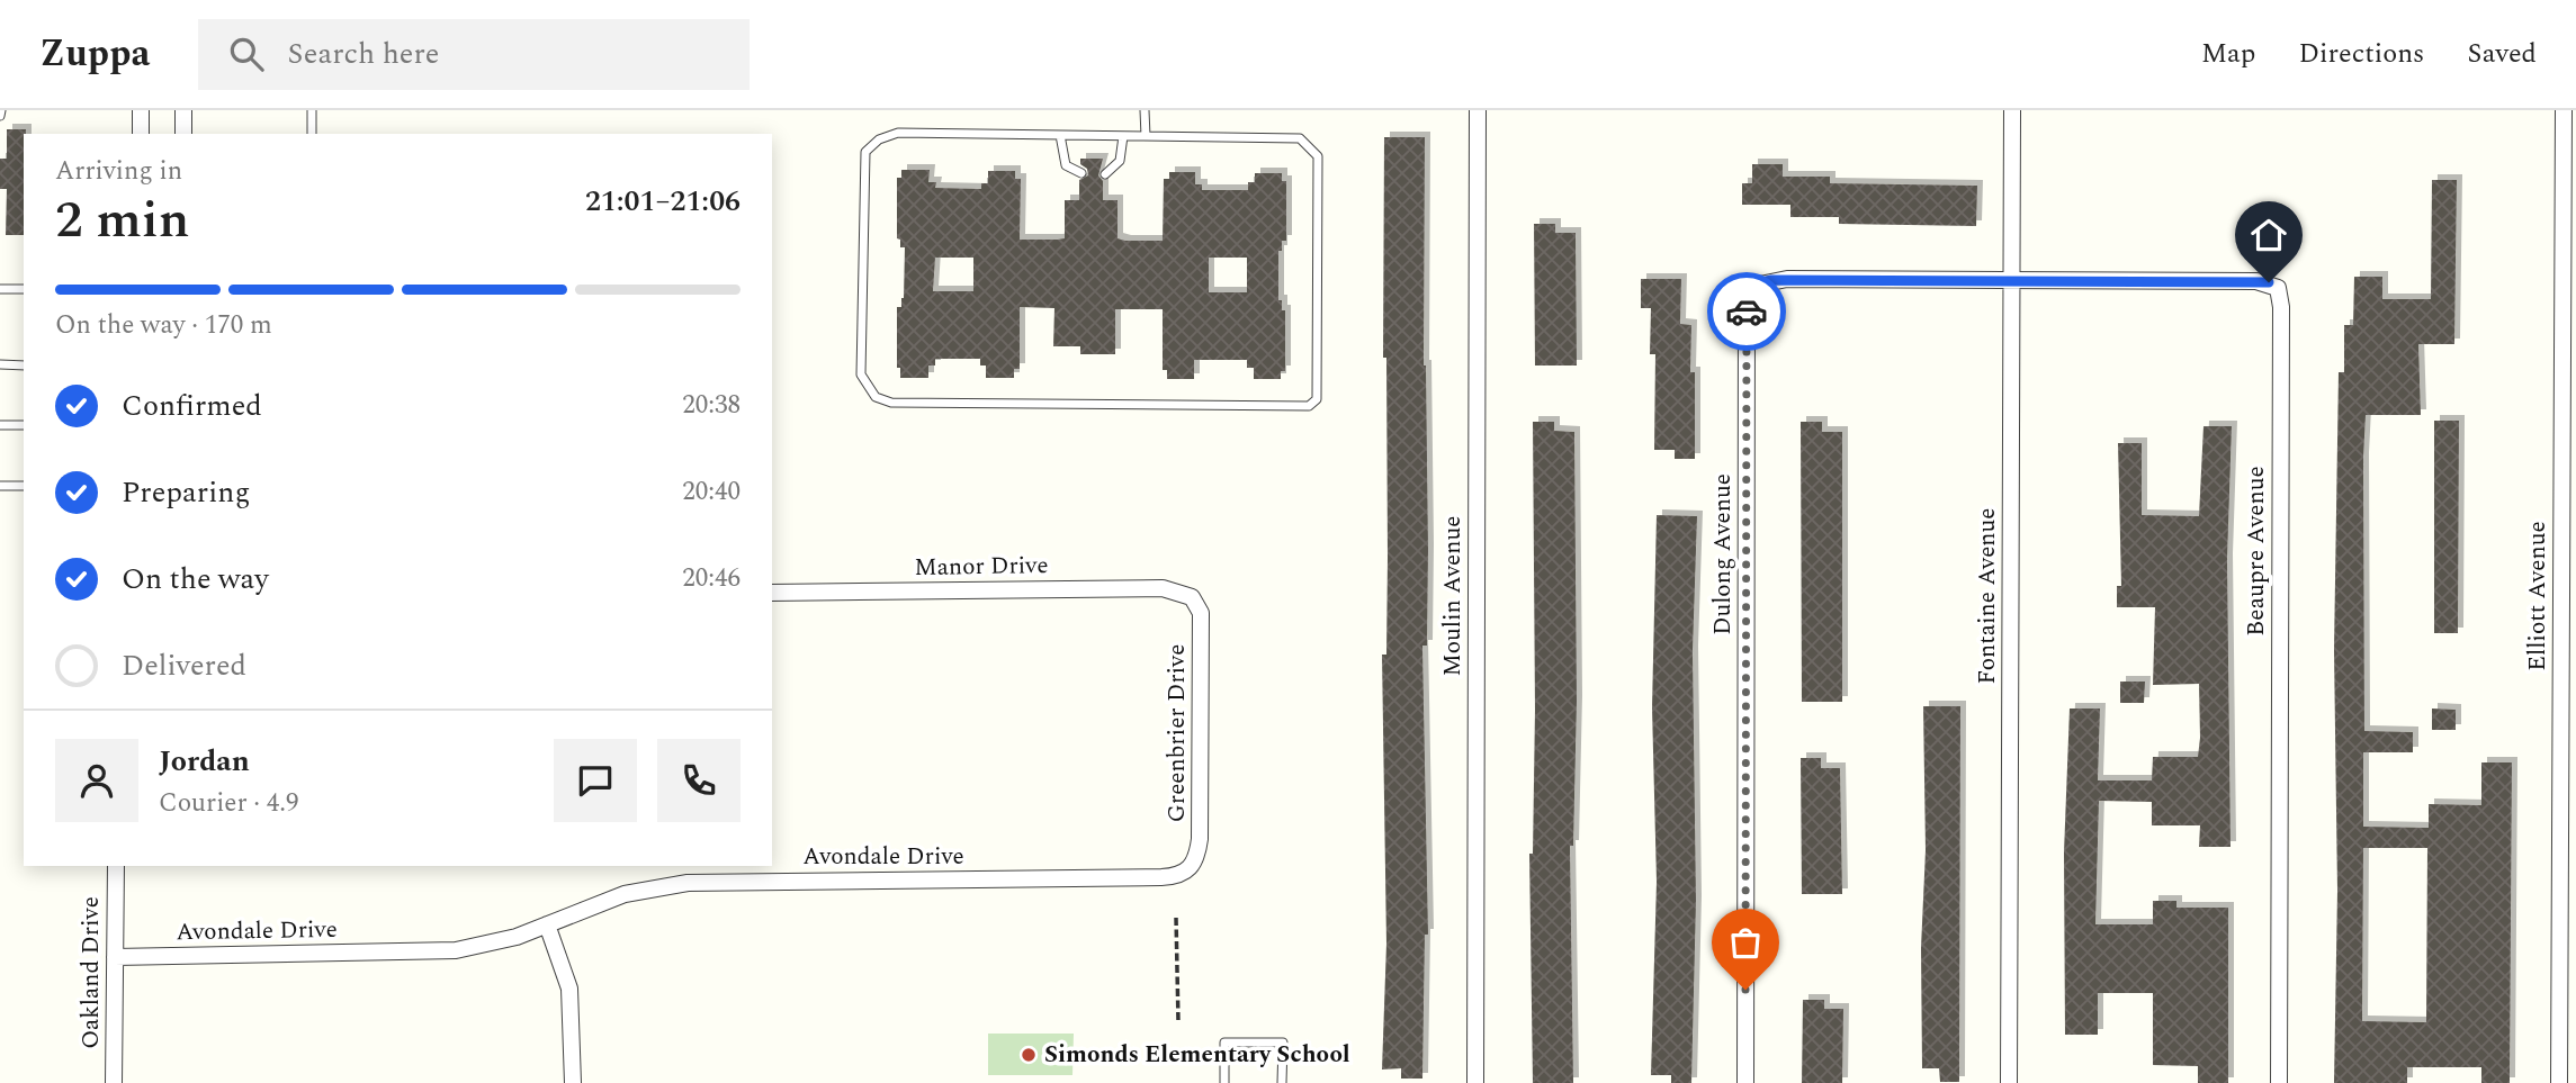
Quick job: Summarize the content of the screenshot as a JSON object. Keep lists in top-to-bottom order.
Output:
{
  "streets": {
    "street": [
      "Beaupre Avenue",
      "Dulong Avenue",
      "Manor Drive",
      "Moulin Avenue",
      "Fontaine Avenue",
      "Elliott Avenue",
      "Greenbrier Drive",
      "Avondale Drive",
      "Oakland Drive"
    ]
  },
  "crossings": [
    ["Beaupre Avenue", "Dulong Avenue"],
    ["Beaupre Avenue", "Fontaine Avenue"],
    ["Dulong Avenue", "Fontaine Avenue"],
    ["Manor Drive", "Greenbrier Drive"],
    ["Greenbrier Drive", "Avondale Drive"],
    ["Avondale Drive", "Oakland Drive"]
  ],
  "places": ["Simonds Elementary School"],
  "page": {
    "header": "Zuppa",
    "search": "Search here",
    "nav": ["Map", "Directions", "Saved"],
    "heading": ["2 min", "Arriving in", "21:01–21:06"],
    "panel": ["Jordan", "Courier · 4.9"],
    "bar": "On the way · 170 m",
    "list": [
      ["Confirmed", "20:38"],
      ["Preparing", "20:40"],
      ["On the way", "20:46"],
      "Delivered"
    ]
  }
}
